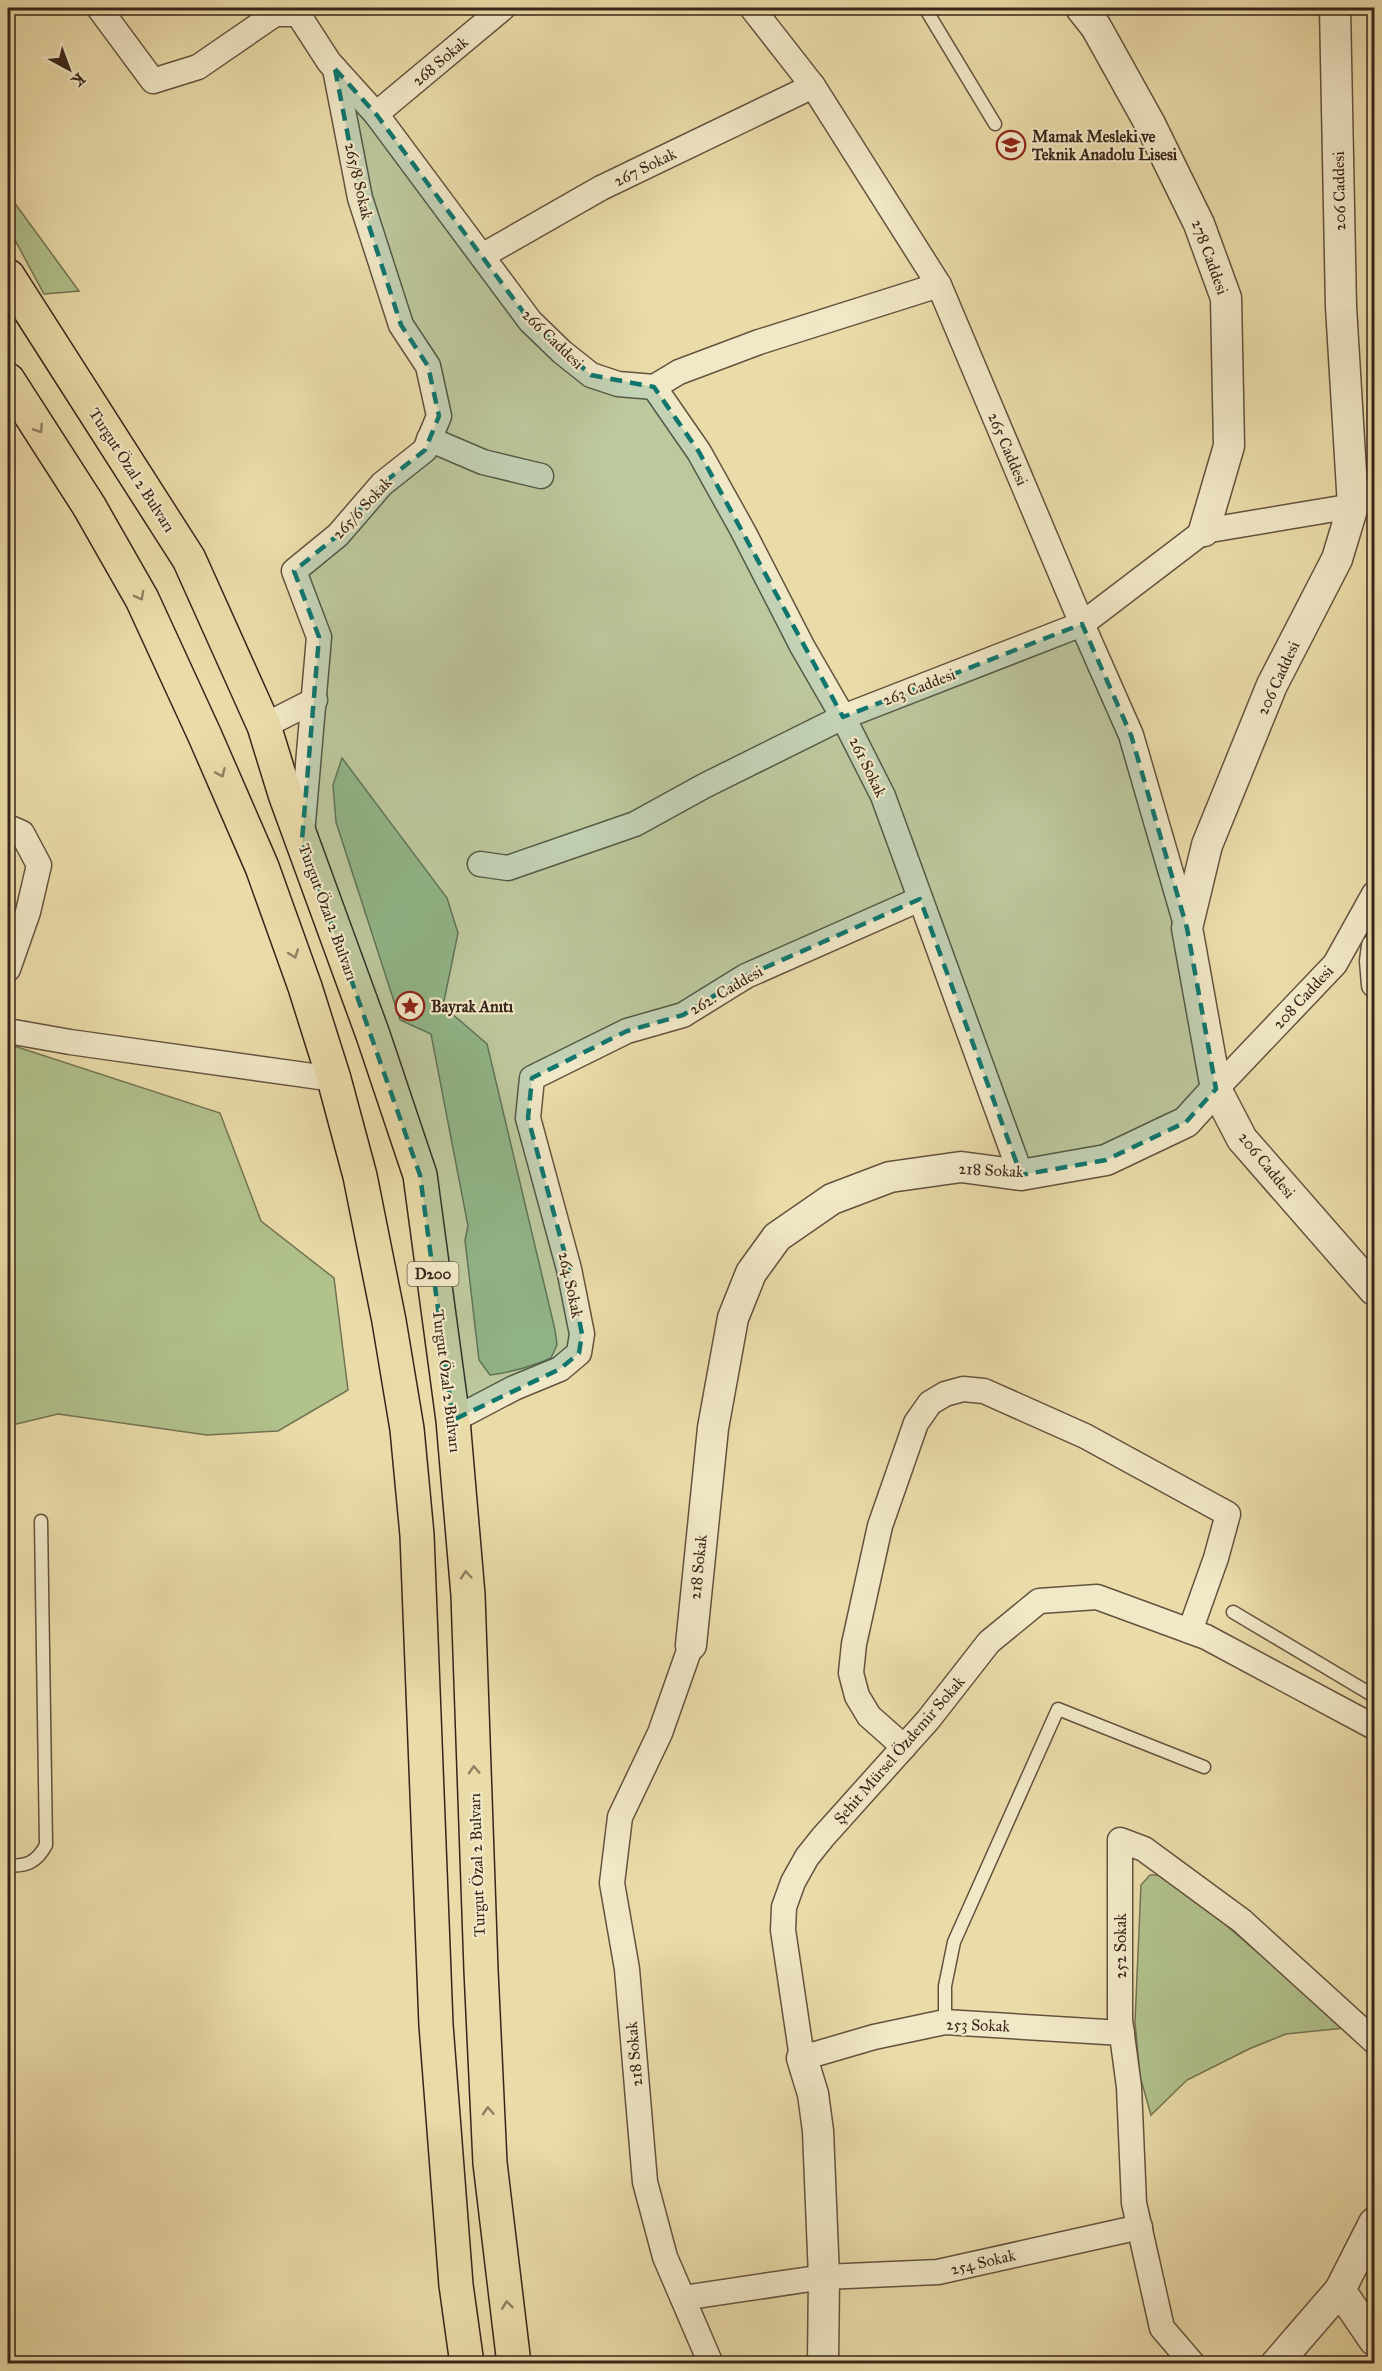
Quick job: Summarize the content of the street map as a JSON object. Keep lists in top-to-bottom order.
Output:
{
  "streets": {
    "highway": ["Turgut Özal 2 Bulvarı", "D200"],
    "street": [
      "268 Sokak",
      "267 Sokak",
      "265/8 Sokak",
      "206 Caddesi",
      "278 Caddesi",
      "266 Caddesi",
      "265 Caddesi",
      "265/6 Sokak",
      "263 Caddesi",
      "261 Sokak",
      "262. Caddesi",
      "208 Caddesi",
      "218 Sokak",
      "264 Sokak",
      "Şehit Mürsel Özdemir Sokak",
      "252 Sokak",
      "253 Sokak",
      "254 Sokak"
    ]
  },
  "crossings": [
    ["268 Sokak", "266 Caddesi"],
    ["267 Sokak", "266 Caddesi"],
    ["267 Sokak", "265 Caddesi"],
    ["265/8 Sokak", "266 Caddesi"],
    ["265/8 Sokak", "265/6 Sokak"],
    ["206 Caddesi", "265 Caddesi"],
    ["206 Caddesi", "263 Caddesi"],
    ["206 Caddesi", "208 Caddesi"],
    ["206 Caddesi", "218 Sokak"],
    ["278 Caddesi", "263 Caddesi"],
    ["266 Caddesi", "261 Sokak"],
    ["265 Caddesi", "263 Caddesi"],
    ["Turgut Özal 2 Bulvarı", "265/6 Sokak"],
    ["Turgut Özal 2 Bulvarı", "264 Sokak"],
    ["263 Caddesi", "261 Sokak"],
    ["261 Sokak", "262. Caddesi"],
    ["261 Sokak", "218 Sokak"],
    ["262. Caddesi", "264 Sokak"],
    ["208 Caddesi", "218 Sokak"],
    ["218 Sokak", "254 Sokak"],
    ["Şehit Mürsel Özdemir Sokak", "253 Sokak"],
    ["Şehit Mürsel Özdemir Sokak", "254 Sokak"],
    ["252 Sokak", "253 Sokak"],
    ["252 Sokak", "254 Sokak"]
  ],
  "places": {
    "school or university": ["Mamak Mesleki ve Teknik Anadolu Lisesi"],
    "place": ["Bayrak Anıtı"]
  },
  "north": "bottom right"
}
